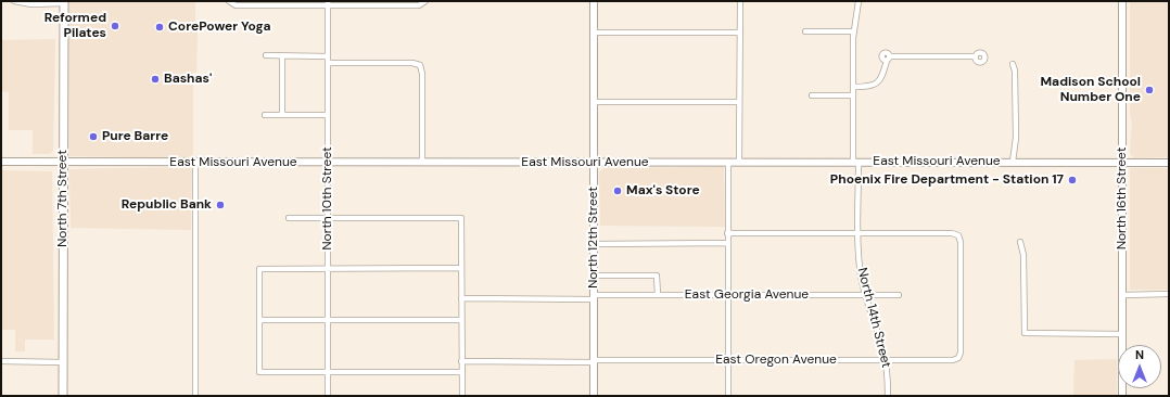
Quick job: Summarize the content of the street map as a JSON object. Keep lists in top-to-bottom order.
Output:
{
  "streets": {
    "main road": [
      "East Missouri Avenue",
      "North 7th Street",
      "North 16th Street",
      "North 12th Street"
    ],
    "street": [
      "North 10th Street",
      "East Georgia Avenue",
      "North 14th Street",
      "East Oregon Avenue"
    ]
  },
  "crossings": [
    ["East Missouri Avenue", "North 7th Street"],
    ["East Missouri Avenue", "North 10th Street"],
    ["East Missouri Avenue", "North 16th Street"],
    ["East Missouri Avenue", "North 12th Street"],
    ["East Missouri Avenue", "North 14th Street"],
    ["North 12th Street", "East Georgia Avenue"],
    ["North 12th Street", "East Oregon Avenue"],
    ["East Georgia Avenue", "North 14th Street"],
    ["North 14th Street", "East Oregon Avenue"]
  ],
  "places": [
    "Reformed Pilates",
    "CorePower Yoga",
    "Bashas'",
    "Madison School Number One",
    "Pure Barre",
    "Phoenix Fire Department - Station 17",
    "Max's Store",
    "Republic Bank"
  ],
  "north": "top"
}
